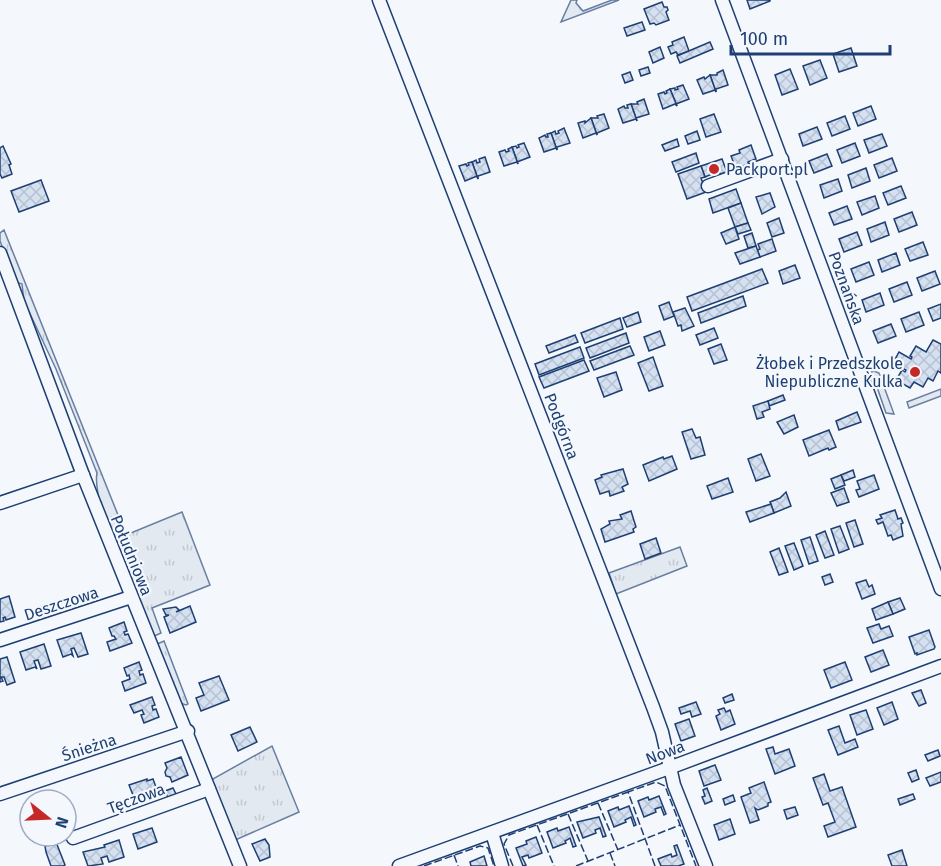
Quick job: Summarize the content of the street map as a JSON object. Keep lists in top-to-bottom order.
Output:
{
  "streets": {
    "street": [
      "Poznańska",
      "Podgórna",
      "Południowa",
      "Deszczowa",
      "Śnieżna",
      "Nowa",
      "Tęczowa"
    ]
  },
  "crossings": [
    ["Podgórna", "Nowa"],
    ["Południowa", "Deszczowa"],
    ["Południowa", "Śnieżna"],
    ["Południowa", "Tęczowa"]
  ],
  "places": ["Packport.pl", "Żłobek i Przedszkole Niepubliczne Kulka"],
  "scale_bar": "100 m",
  "north": "right"
}
